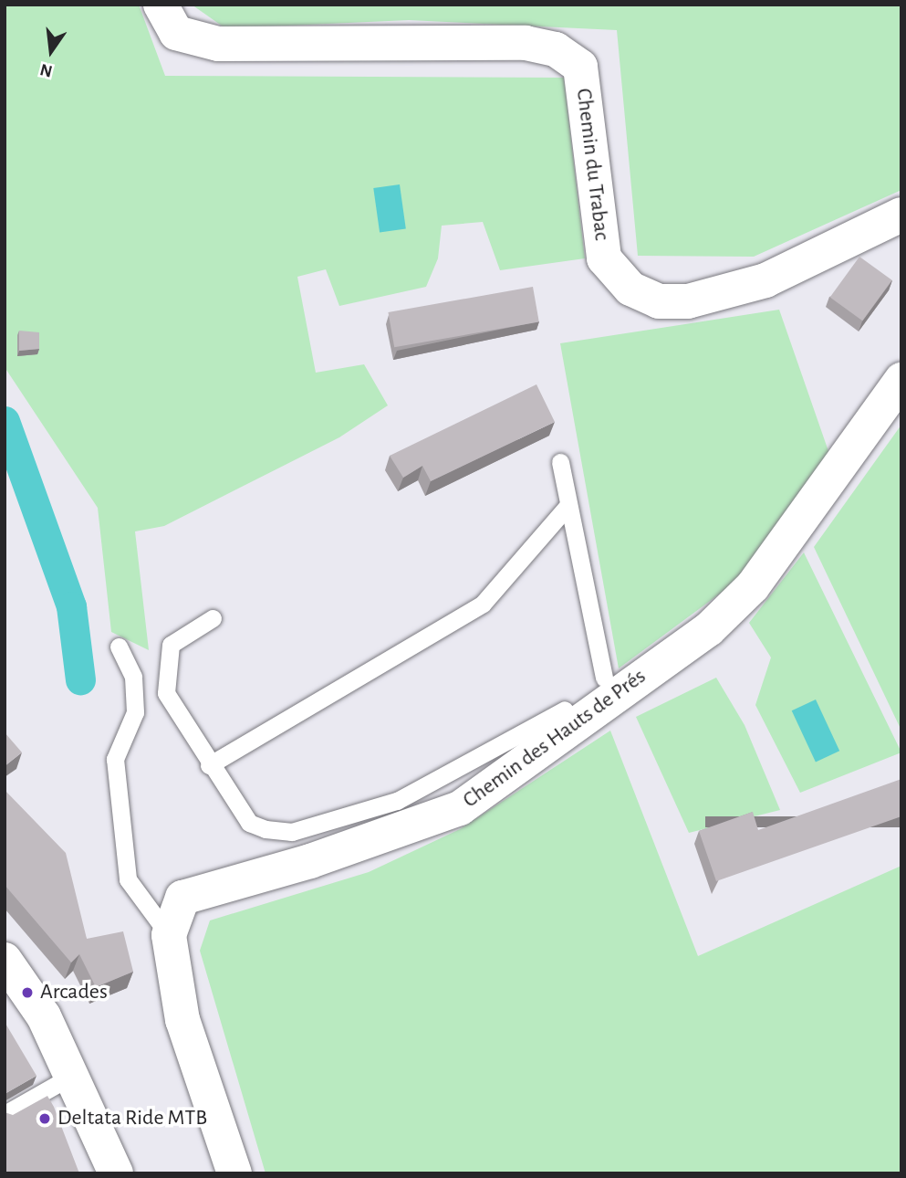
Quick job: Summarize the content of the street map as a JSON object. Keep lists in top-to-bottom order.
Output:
{
  "streets": {
    "street": ["Chemin du Trabac", "Chemin des Hauts de Prés"]
  },
  "places": ["Arcades", "Deltata Ride MTB"],
  "north": "bottom"
}
